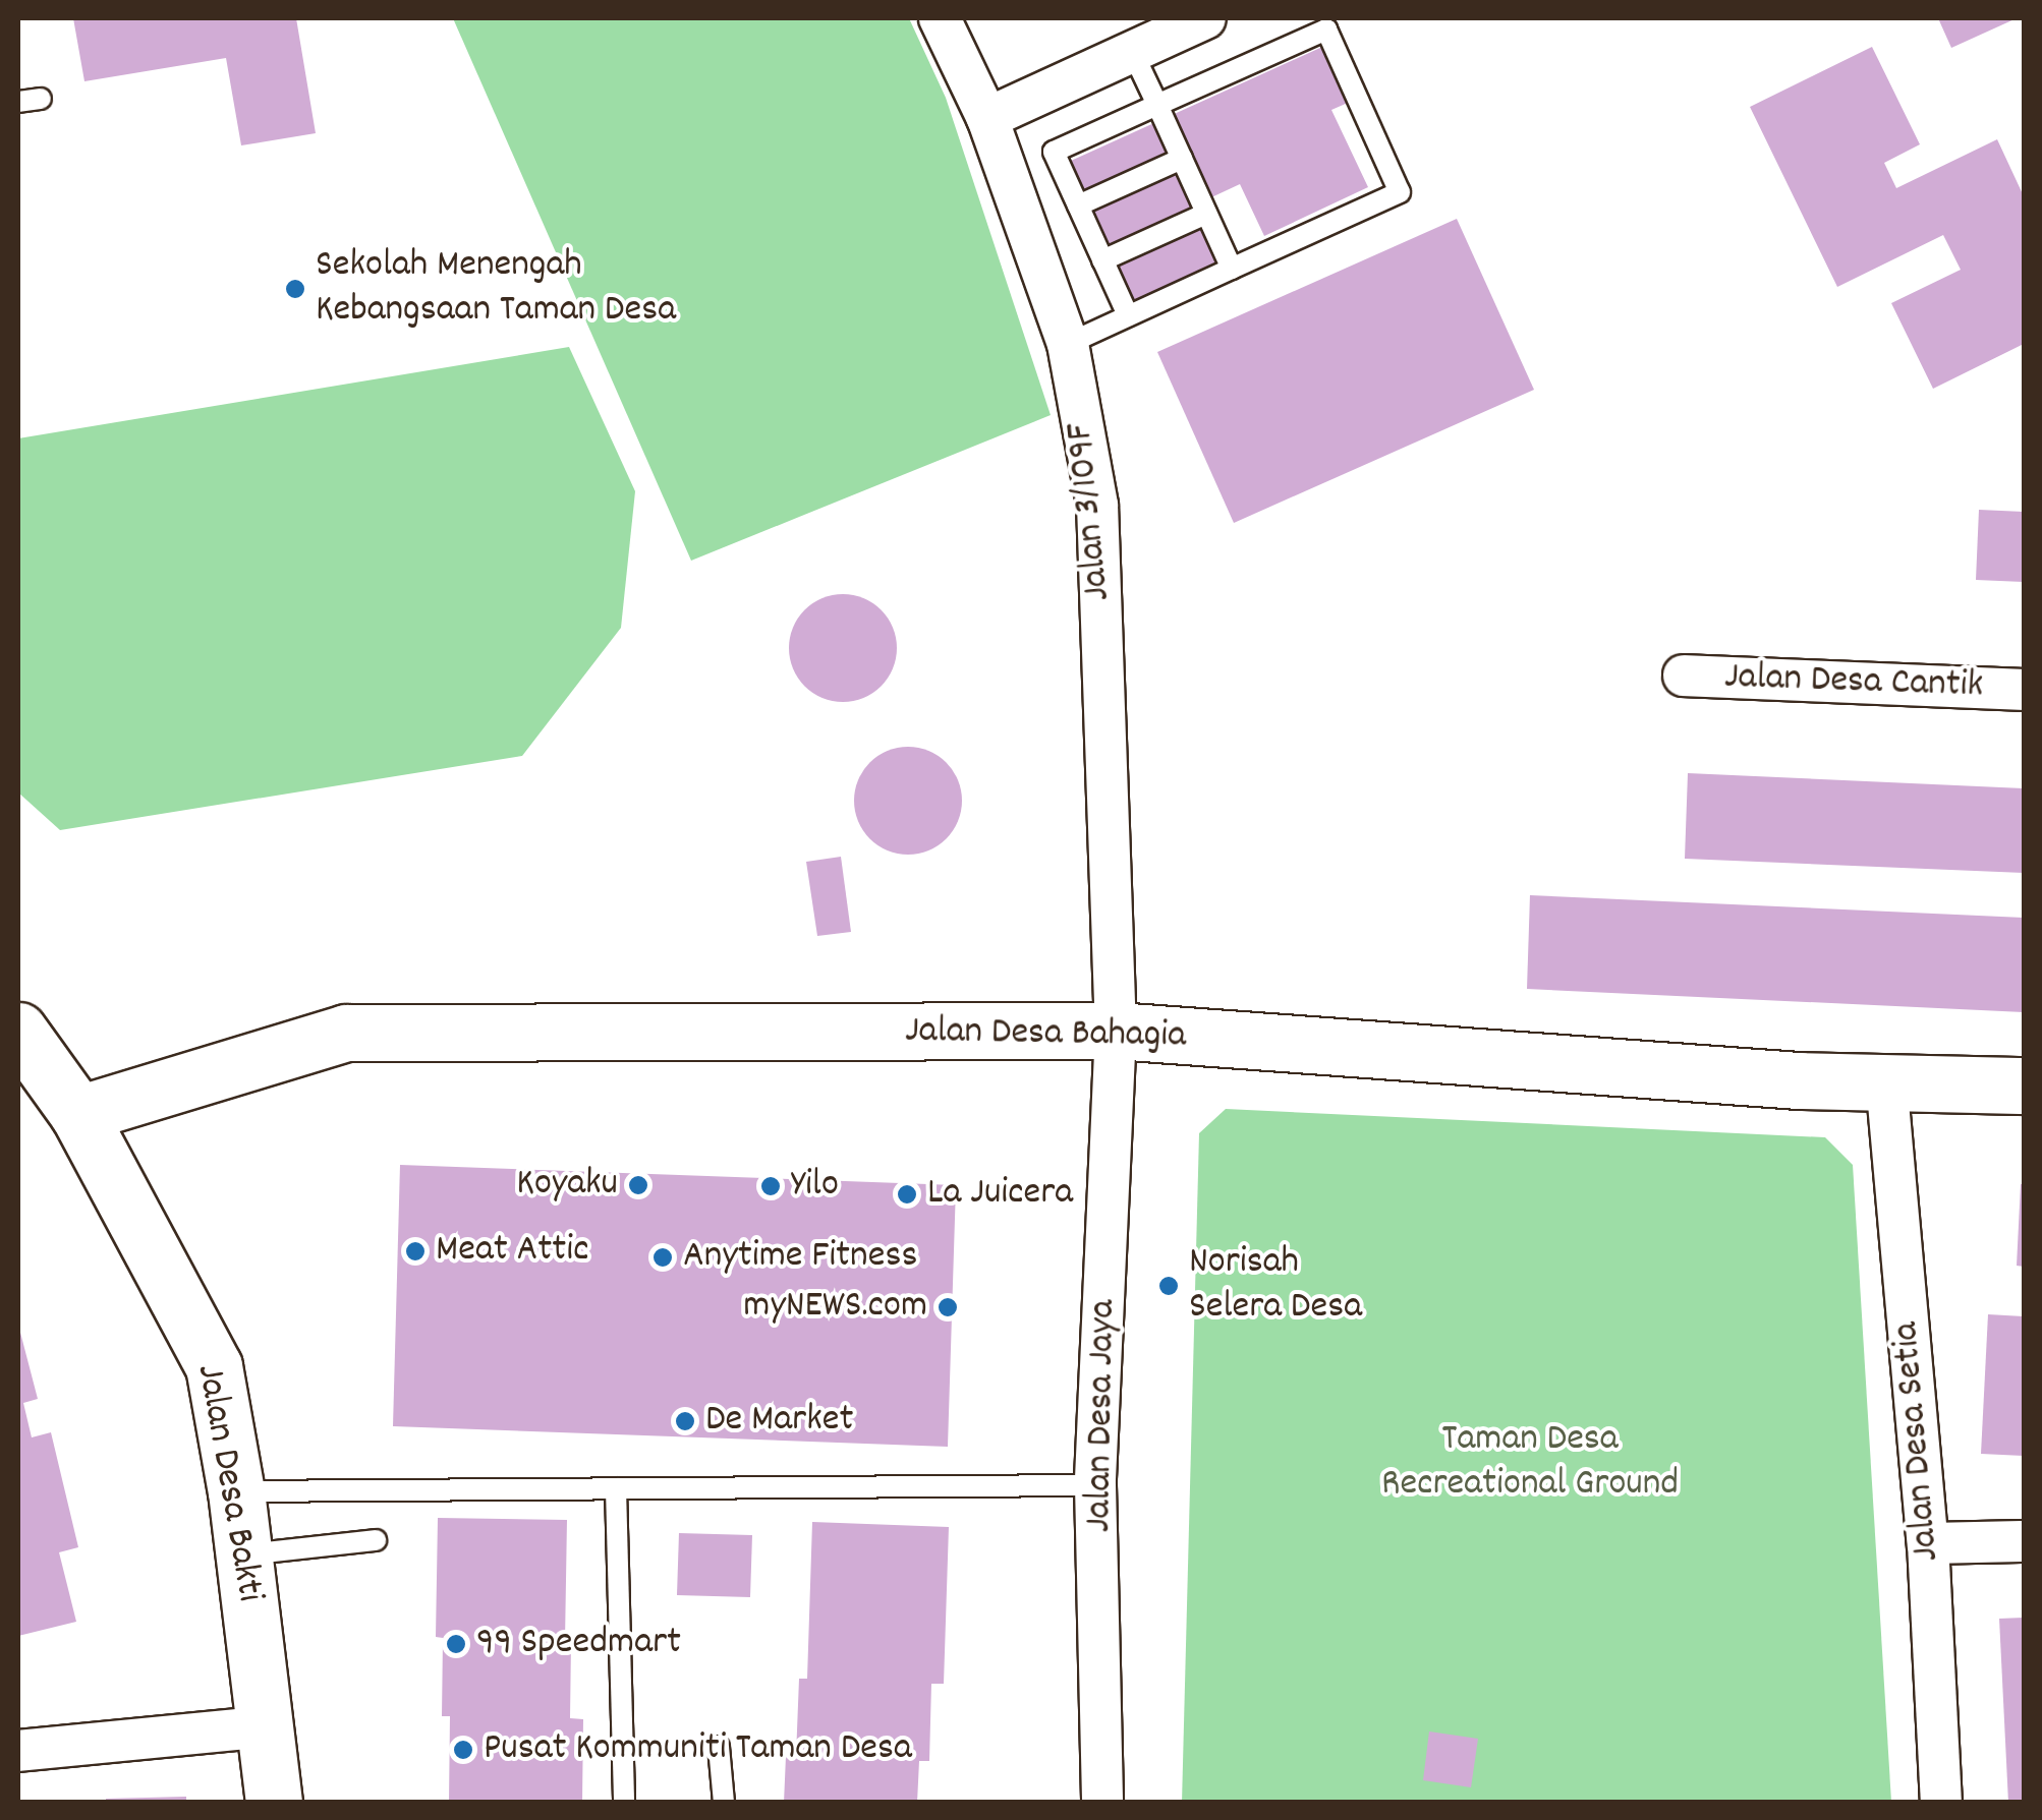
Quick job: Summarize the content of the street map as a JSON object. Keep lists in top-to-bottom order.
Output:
{
  "streets": {
    "street": [
      "Jalan 3/109F",
      "Jalan Desa Cantik",
      "Jalan Desa Bahagia",
      "Jalan Desa Jaya",
      "Jalan Desa Setia",
      "Jalan Desa Bakti"
    ]
  },
  "crossings": [
    ["Jalan 3/109F", "Jalan Desa Bahagia"],
    ["Jalan 3/109F", "Jalan Desa Jaya"],
    ["Jalan Desa Bahagia", "Jalan Desa Jaya"],
    ["Jalan Desa Bahagia", "Jalan Desa Setia"],
    ["Jalan Desa Bahagia", "Jalan Desa Bakti"]
  ],
  "parks": ["Taman Desa Recreational Ground"],
  "places": [
    "Sekolah Menengah Kebangsaan Taman Desa",
    "Koyaku",
    "Yilo",
    "La Juicera",
    "Meat Attic",
    "Anytime Fitness",
    "Norisah Selera Desa",
    "myNEWS.com",
    "De Market",
    "99 Speedmart",
    "Pusat Kommuniti Taman Desa"
  ]
}
